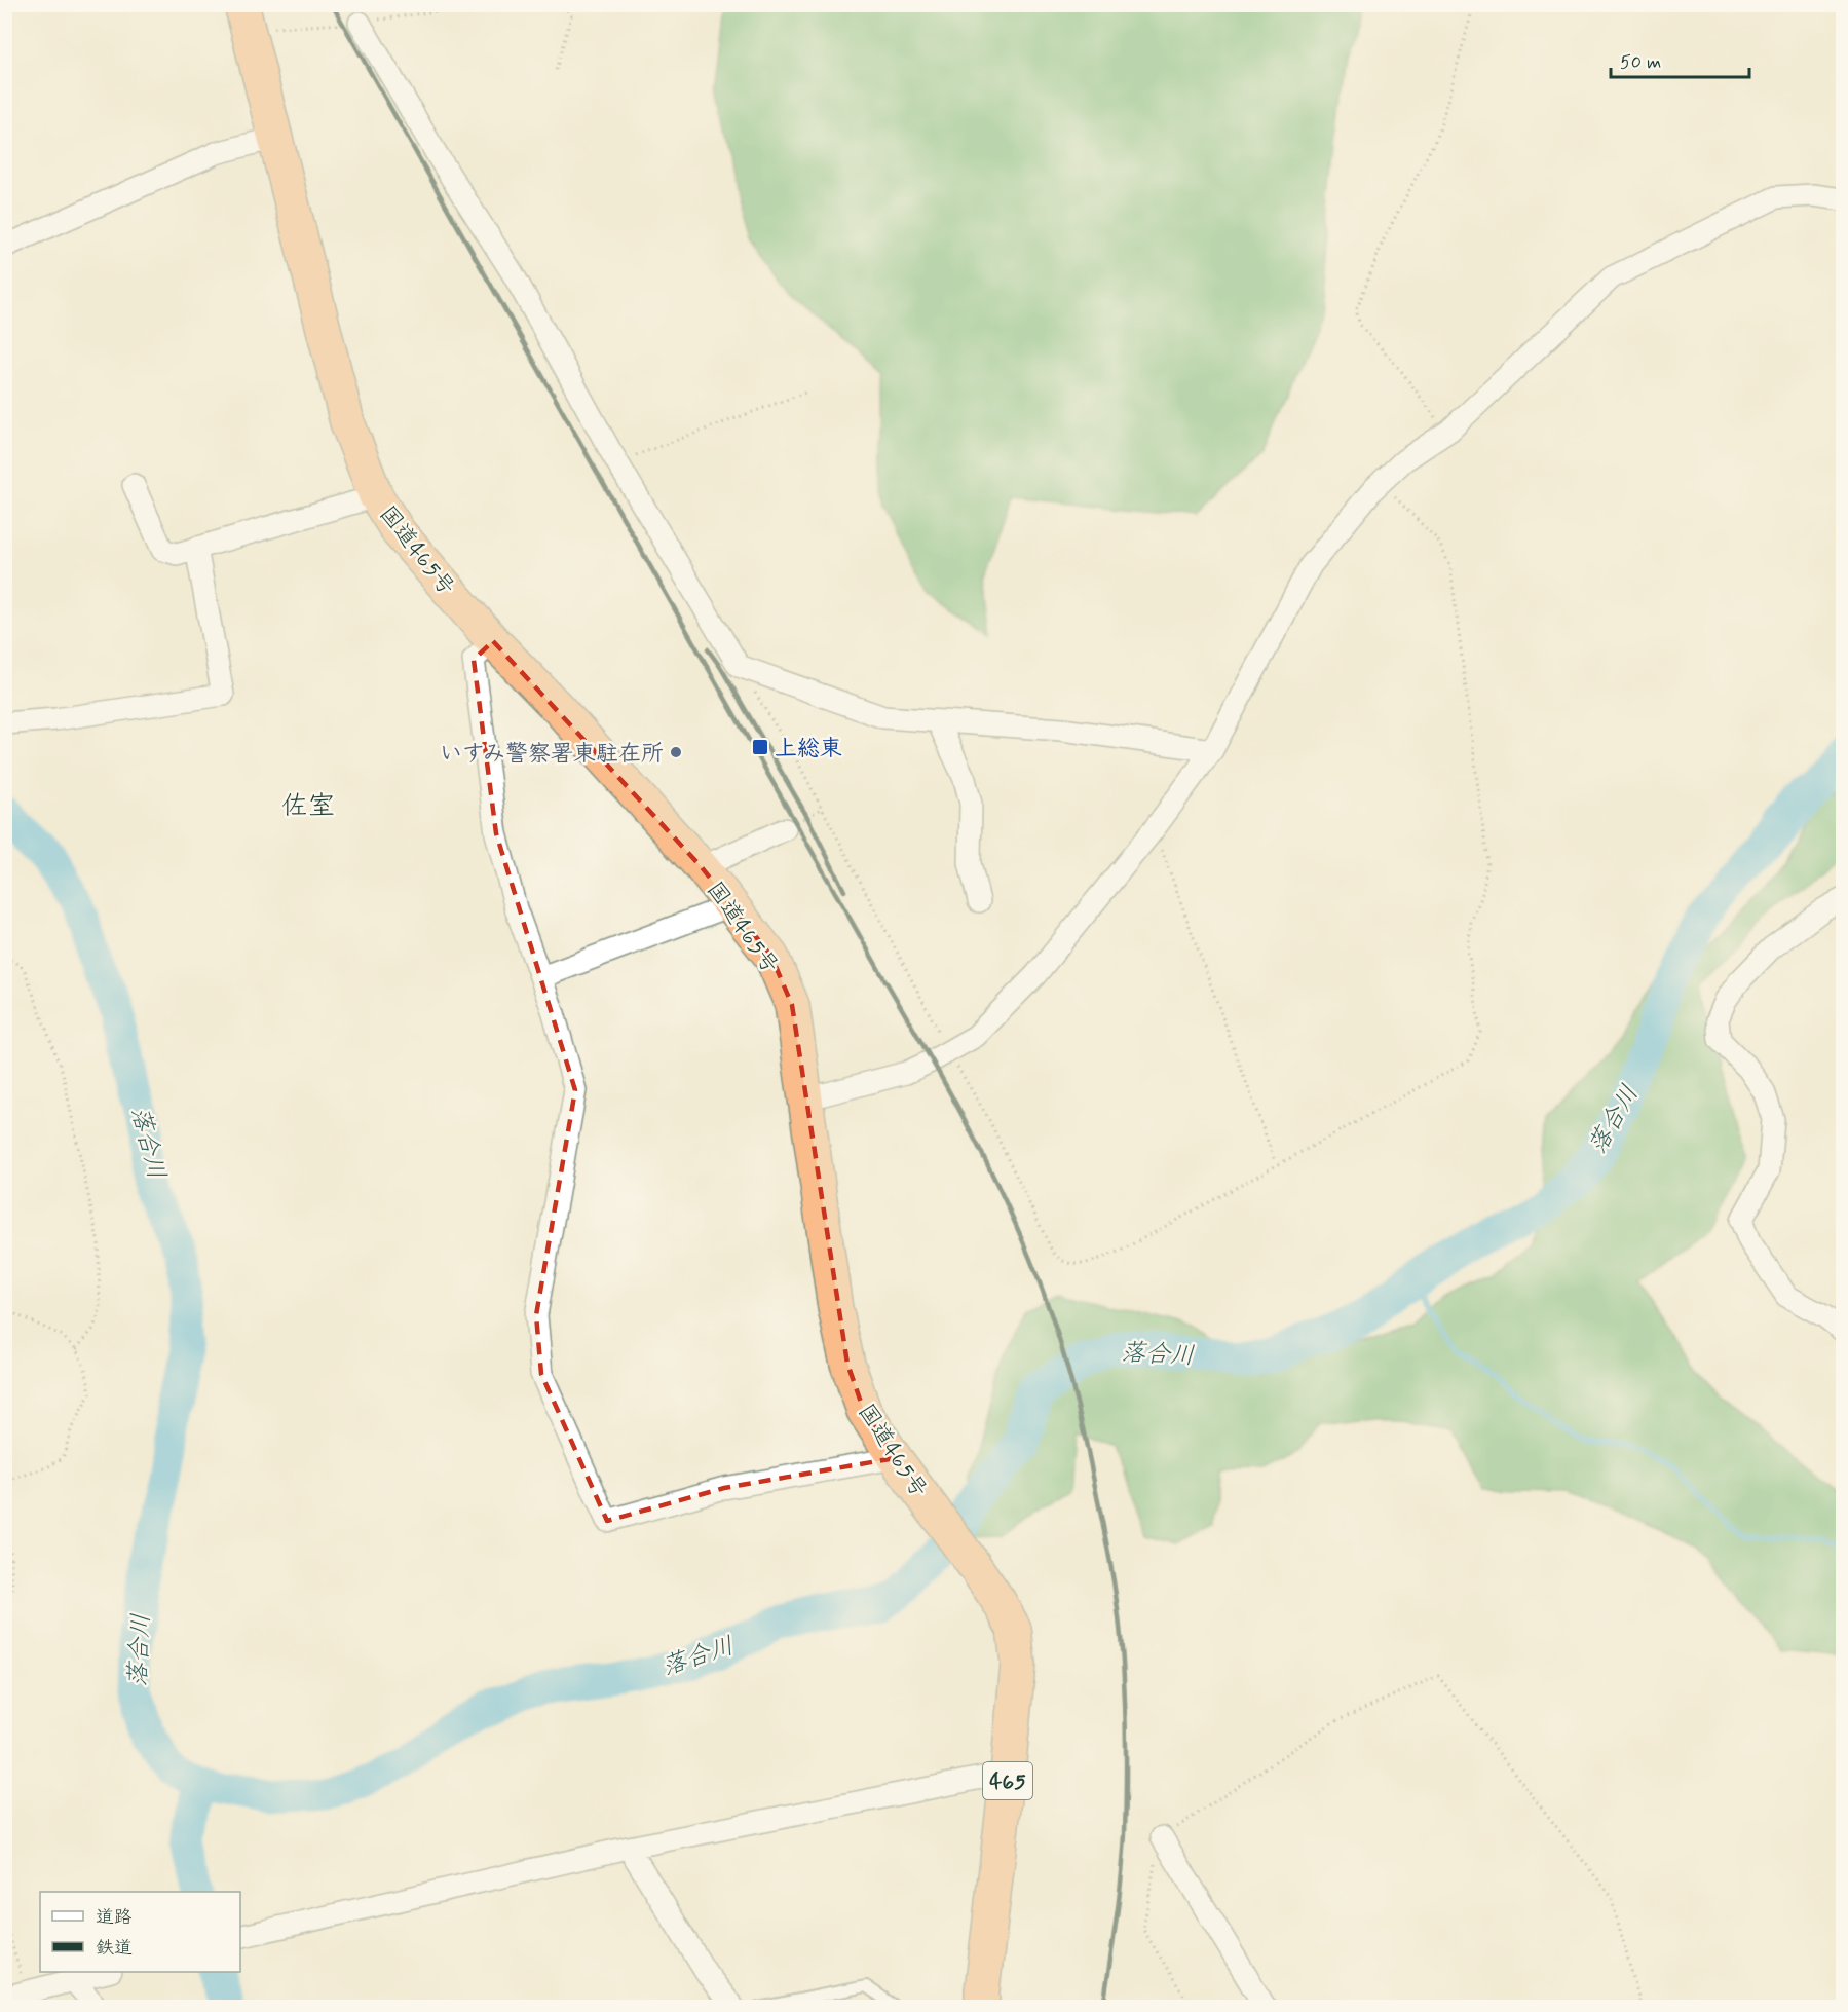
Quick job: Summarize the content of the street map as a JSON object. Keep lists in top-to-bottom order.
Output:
{
  "streets": {
    "highway": ["国道465号", "465"]
  },
  "districts": ["佐室"],
  "water": ["落合川"],
  "places": {
    "transit": ["上総東"],
    "other": ["いすみ警察署東駐在所"]
  },
  "legend": ["道路", "鉄道"],
  "scale_bar": "50 m"
}
